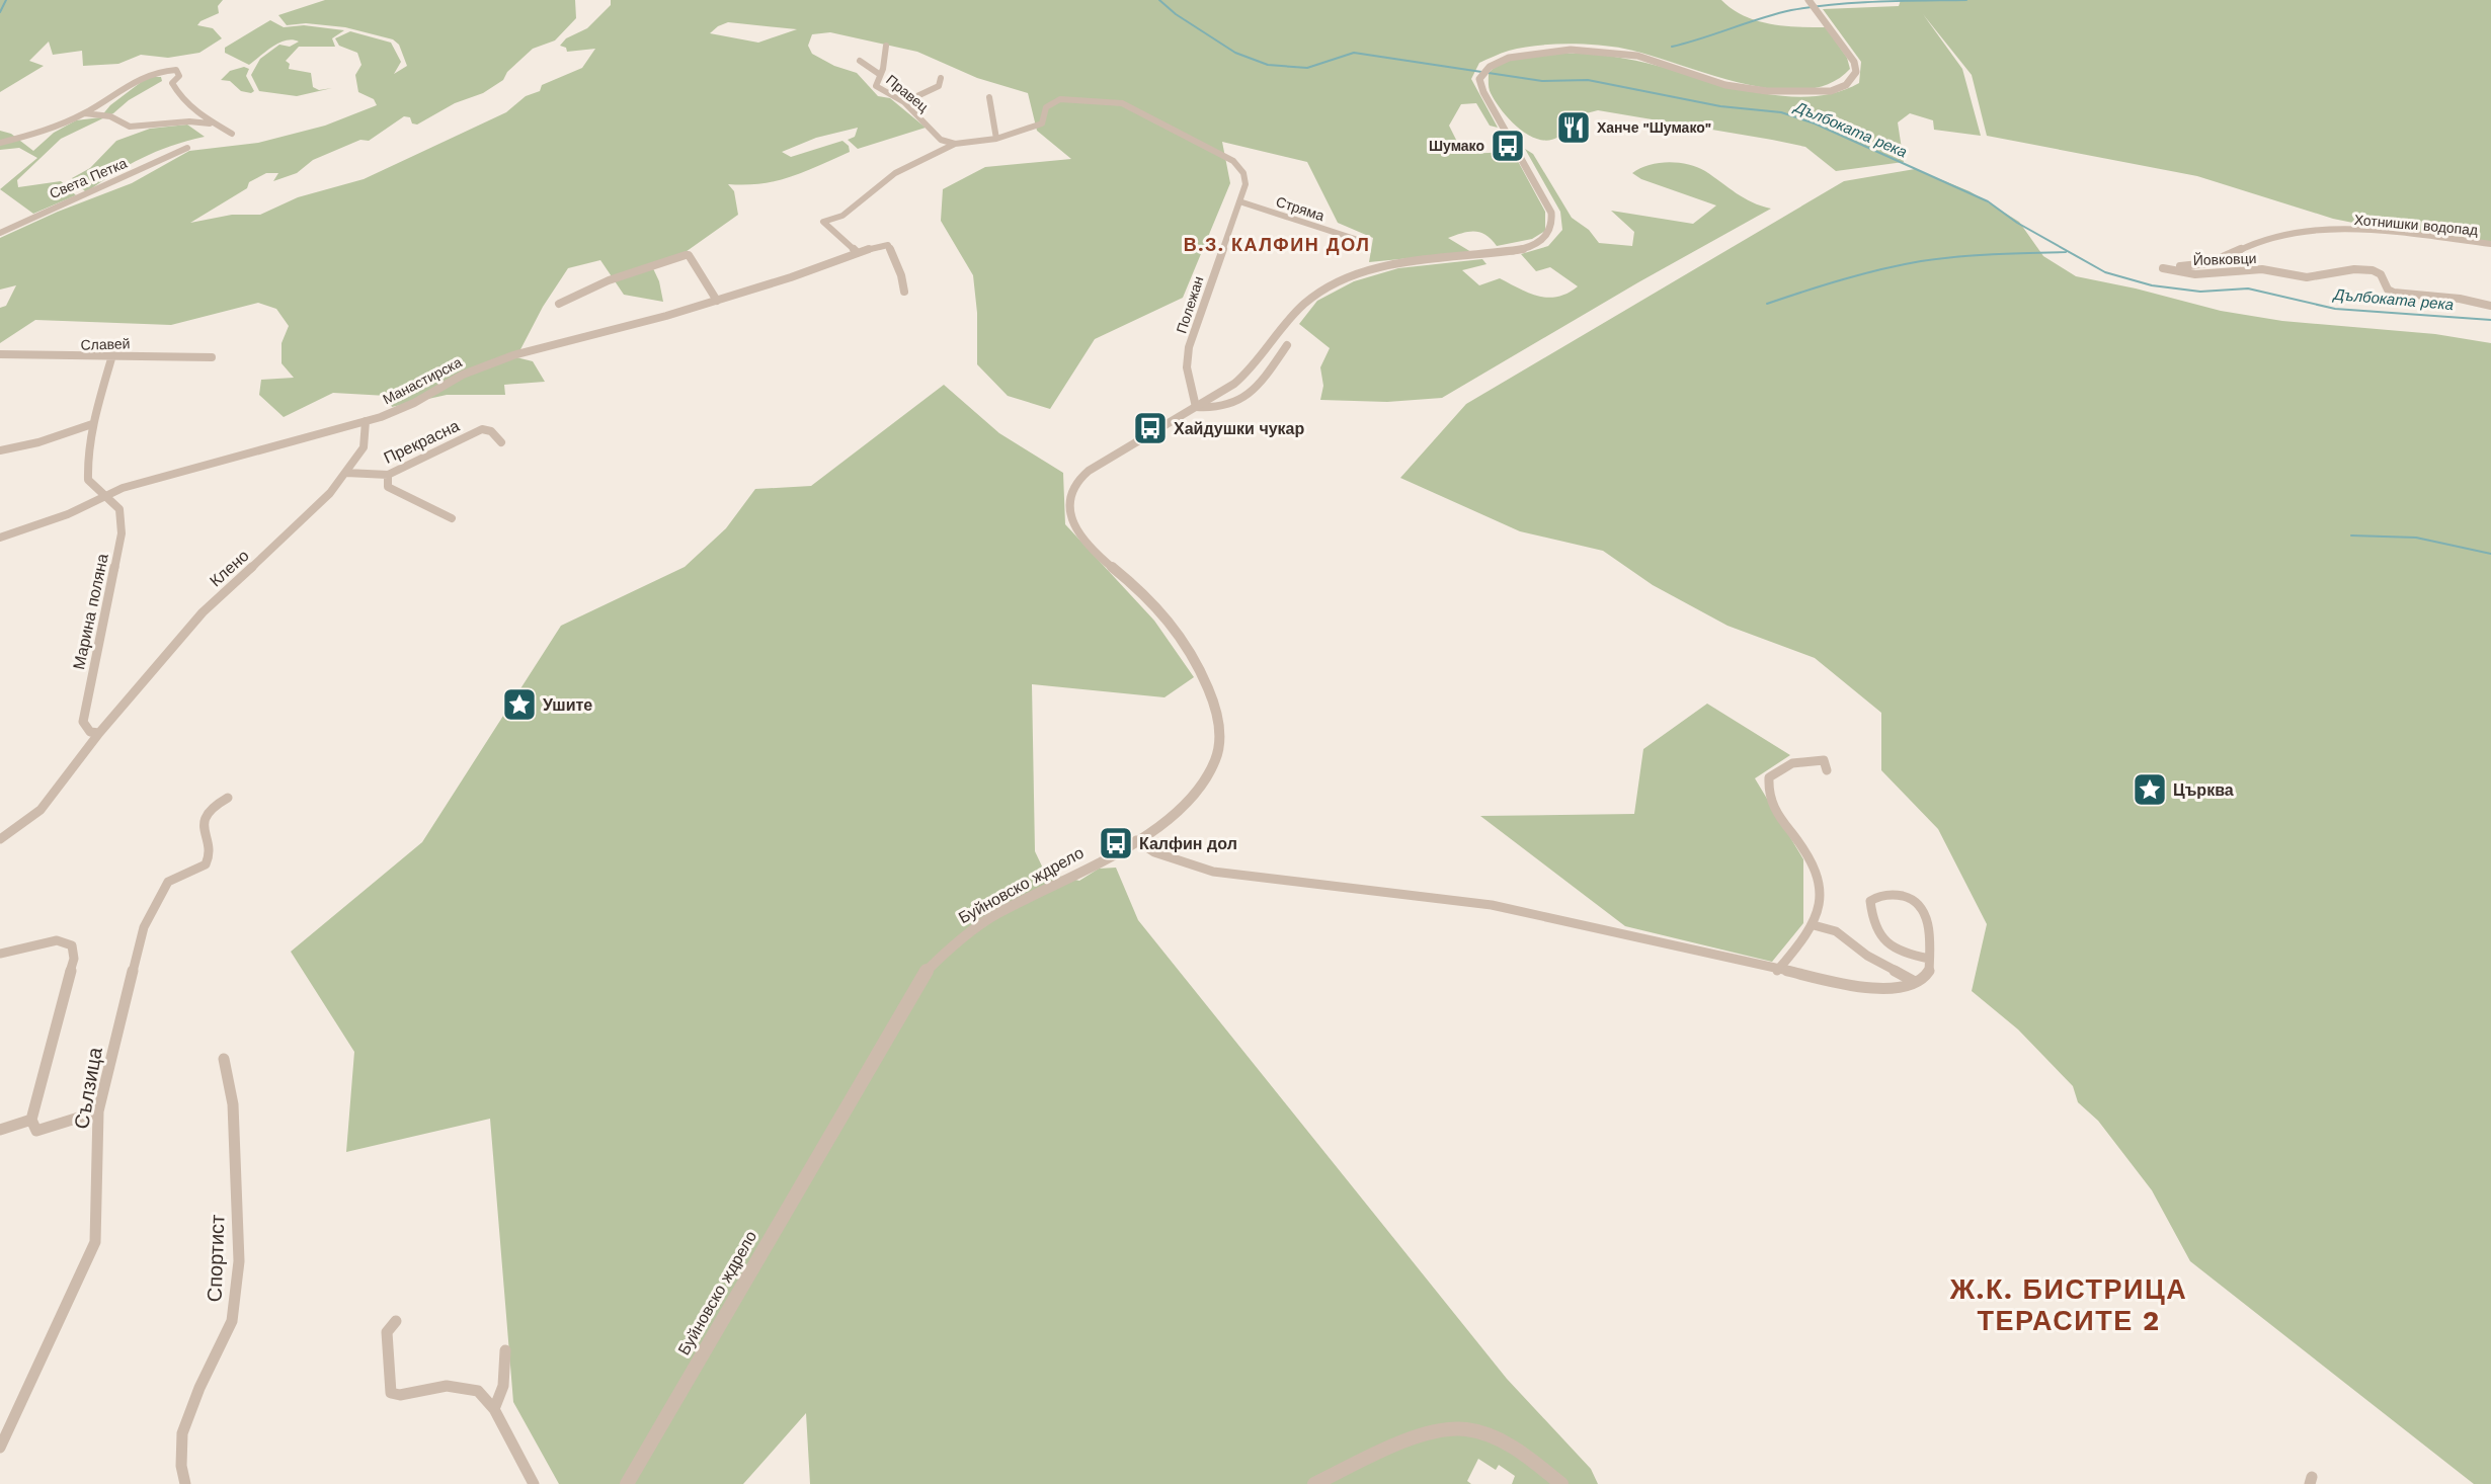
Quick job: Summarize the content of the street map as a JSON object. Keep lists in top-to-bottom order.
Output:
{
  "streets": {
    "street": [
      "Правец",
      "Света Петка",
      "Стряма",
      "Хотнишки водопад",
      "Йовковци",
      "Полежан",
      "Славей",
      "Манастирска",
      "Прекрасна",
      "Клено",
      "Марина поляна",
      "Буйновско ждрело",
      "Сълзица",
      "Спортист"
    ]
  },
  "crossings": [
    ["Стряма", "Полежан"],
    ["Хотнишки водопад", "Йовковци"],
    ["Полежан", "Буйновско ждрело"],
    ["Славей", "Марина поляна"],
    ["Манастирска", "Клено"],
    ["Манастирска", "Марина поляна"],
    ["Прекрасна", "Клено"],
    ["Клено", "Марина поляна"]
  ],
  "districts": ["В.З. КАЛФИН ДОЛ", "Ж.К. БИСТРИЦА ТЕРАСИТЕ 2"],
  "water": ["Дълбоката река"],
  "places": {
    "restaurant": ["Ханче \"Шумако\""],
    "bus stop": ["Шумако", "Хайдушки чукар", "Калфин дол"],
    "place": ["Ушите", "Църква"]
  }
}
